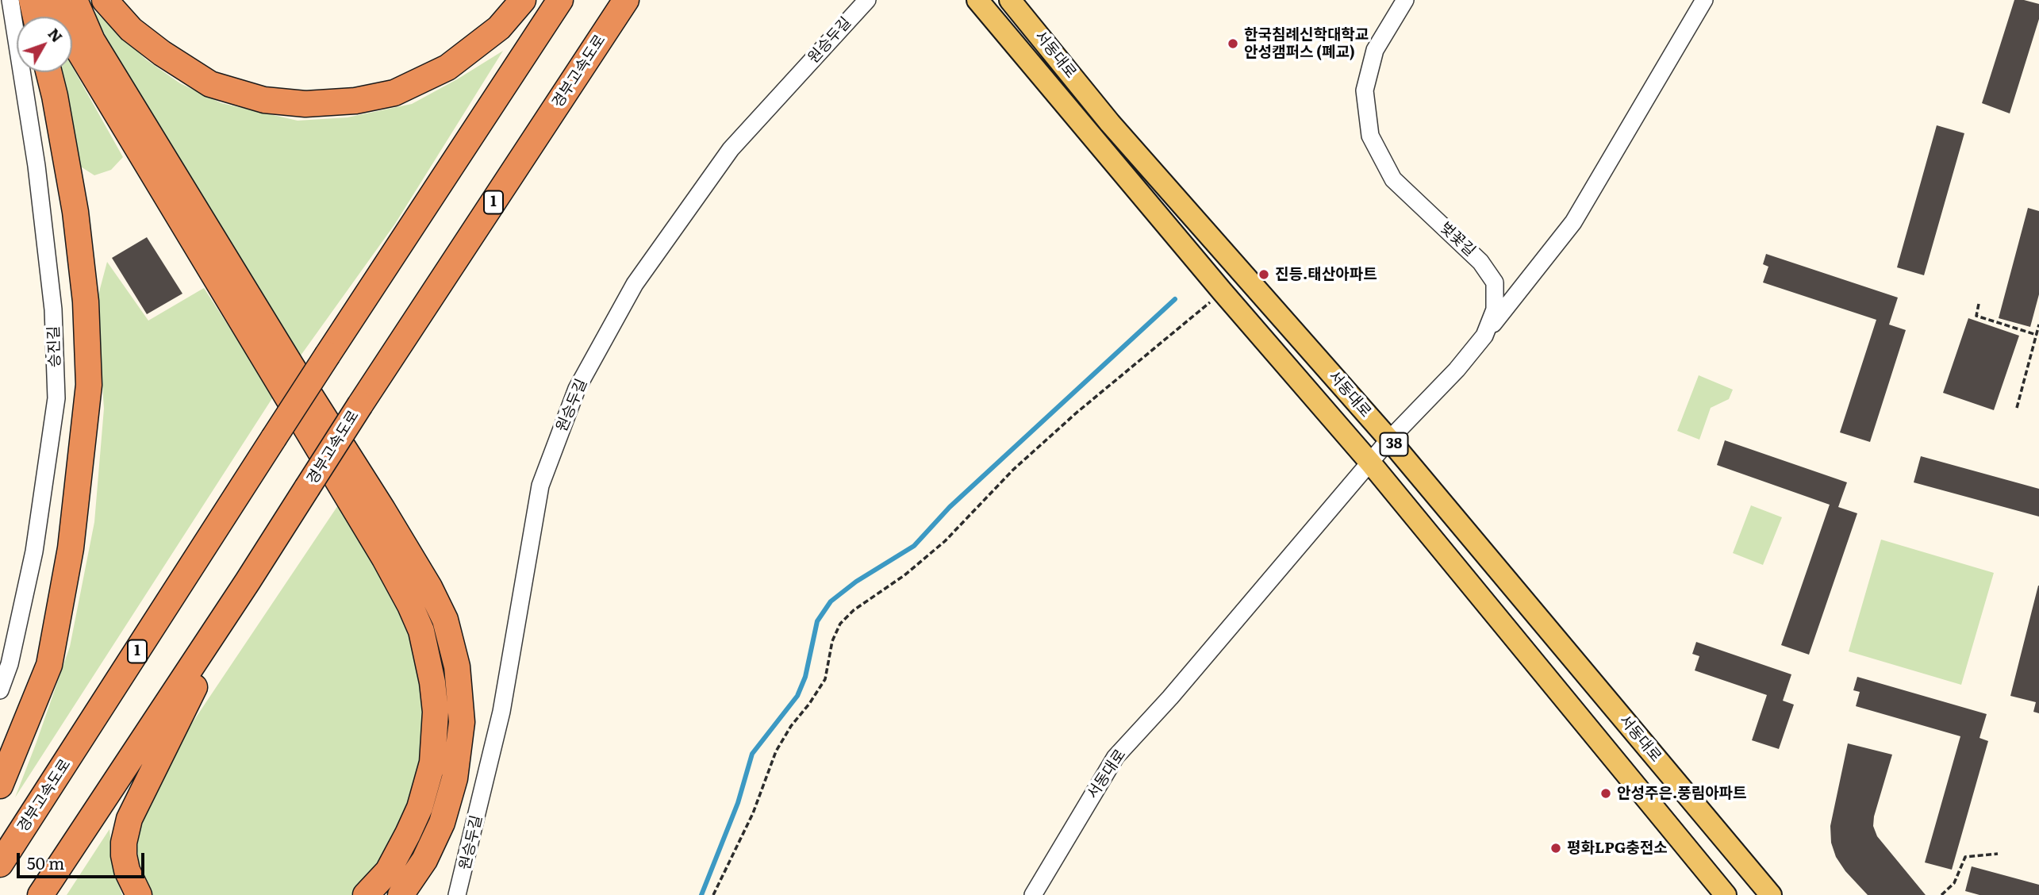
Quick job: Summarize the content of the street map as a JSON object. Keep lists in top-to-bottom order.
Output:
{
  "streets": {
    "highway": ["경부고속도로", "1"],
    "main road": ["서동대로", "38"],
    "street": ["원승두길", "벚꽃길", "승진길"]
  },
  "crossings": [
    ["서동대로", "벚꽃길"]
  ],
  "places": [
    "한국침례신학대학교 안성캠퍼스 (폐교)",
    "진등.태산아파트",
    "안성주은.풍림아파트",
    "평화LPG충전소"
  ],
  "scale_bar": "50 m",
  "north": "top right"
}
